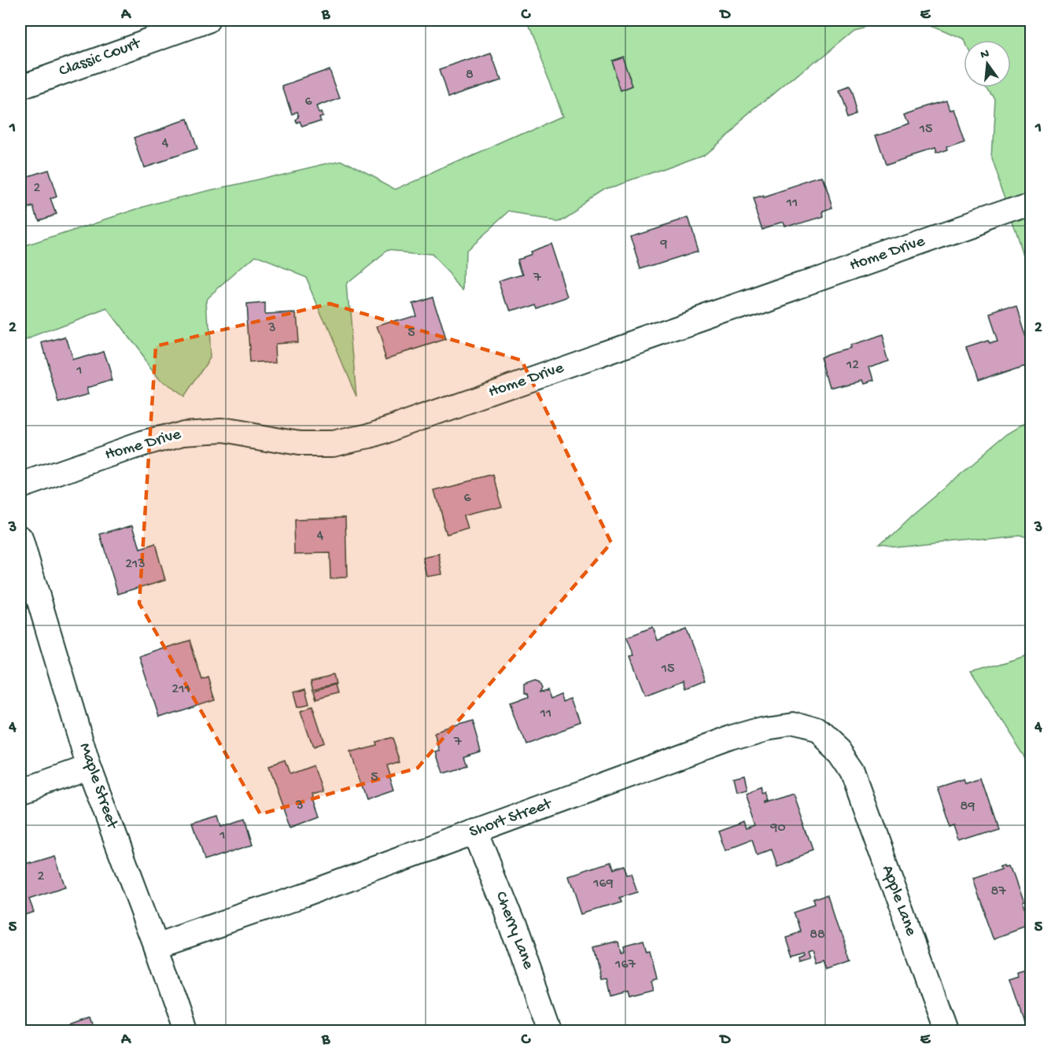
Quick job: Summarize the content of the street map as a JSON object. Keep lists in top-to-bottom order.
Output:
{
  "streets": {
    "street": [
      "Classic Court",
      "Home Drive",
      "Maple Street",
      "Short Street",
      "Apple Lane",
      "Cherry Lane"
    ]
  },
  "crossings": [
    ["Maple Street", "Short Street"],
    ["Short Street", "Apple Lane"],
    ["Short Street", "Cherry Lane"]
  ],
  "house_numbers": [
    "8",
    "6",
    "15",
    "4",
    "2",
    "11",
    "9",
    "7",
    "3",
    "5",
    "12",
    "1",
    "6",
    "4",
    "213",
    "15",
    "211",
    "11",
    "7",
    "5",
    "3",
    "89",
    "90",
    "1",
    "2",
    "169",
    "87",
    "88",
    "167"
  ],
  "north": "top",
  "grid": {
    "columns": [
      "A",
      "B",
      "C",
      "D",
      "E"
    ],
    "rows": [
      "1",
      "2",
      "3",
      "4",
      "5"
    ]
  }
}
